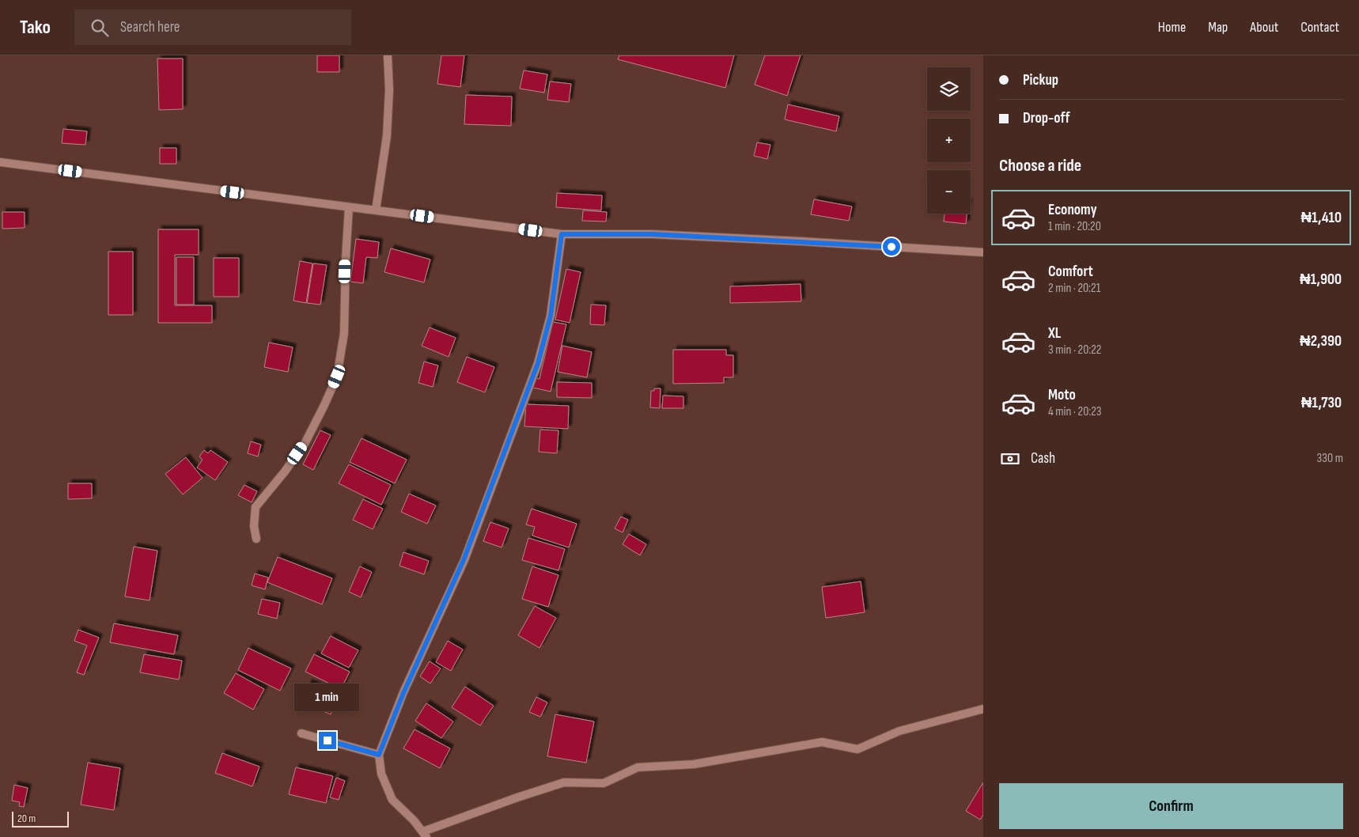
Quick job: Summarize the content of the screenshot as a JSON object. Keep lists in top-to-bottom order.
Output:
{
  "scale_bar": "20 m",
  "page": {
    "header": "Tako",
    "search": "Search here",
    "nav": [
      "Home",
      "Map",
      "About",
      "Contact"
    ],
    "banner": ["Pickup", "Drop-off"],
    "map_buttons": ["+", "−"],
    "heading": "Choose a ride",
    "list": [
      {
        "name": "Economy",
        "note": "1 min · 20:20",
        "value": "₦1,410"
      },
      {
        "name": "Comfort",
        "note": "2 min · 20:21",
        "value": "₦1,900"
      },
      {
        "name": "XL",
        "note": "3 min · 20:22",
        "value": "₦2,390"
      },
      {
        "name": "Moto",
        "note": "4 min · 20:23",
        "value": "₦1,730"
      }
    ],
    "pay": ["Cash", "330 m"],
    "bubble": "1 min",
    "buttons": "Confirm",
    "scale": "20 m"
  }
}
